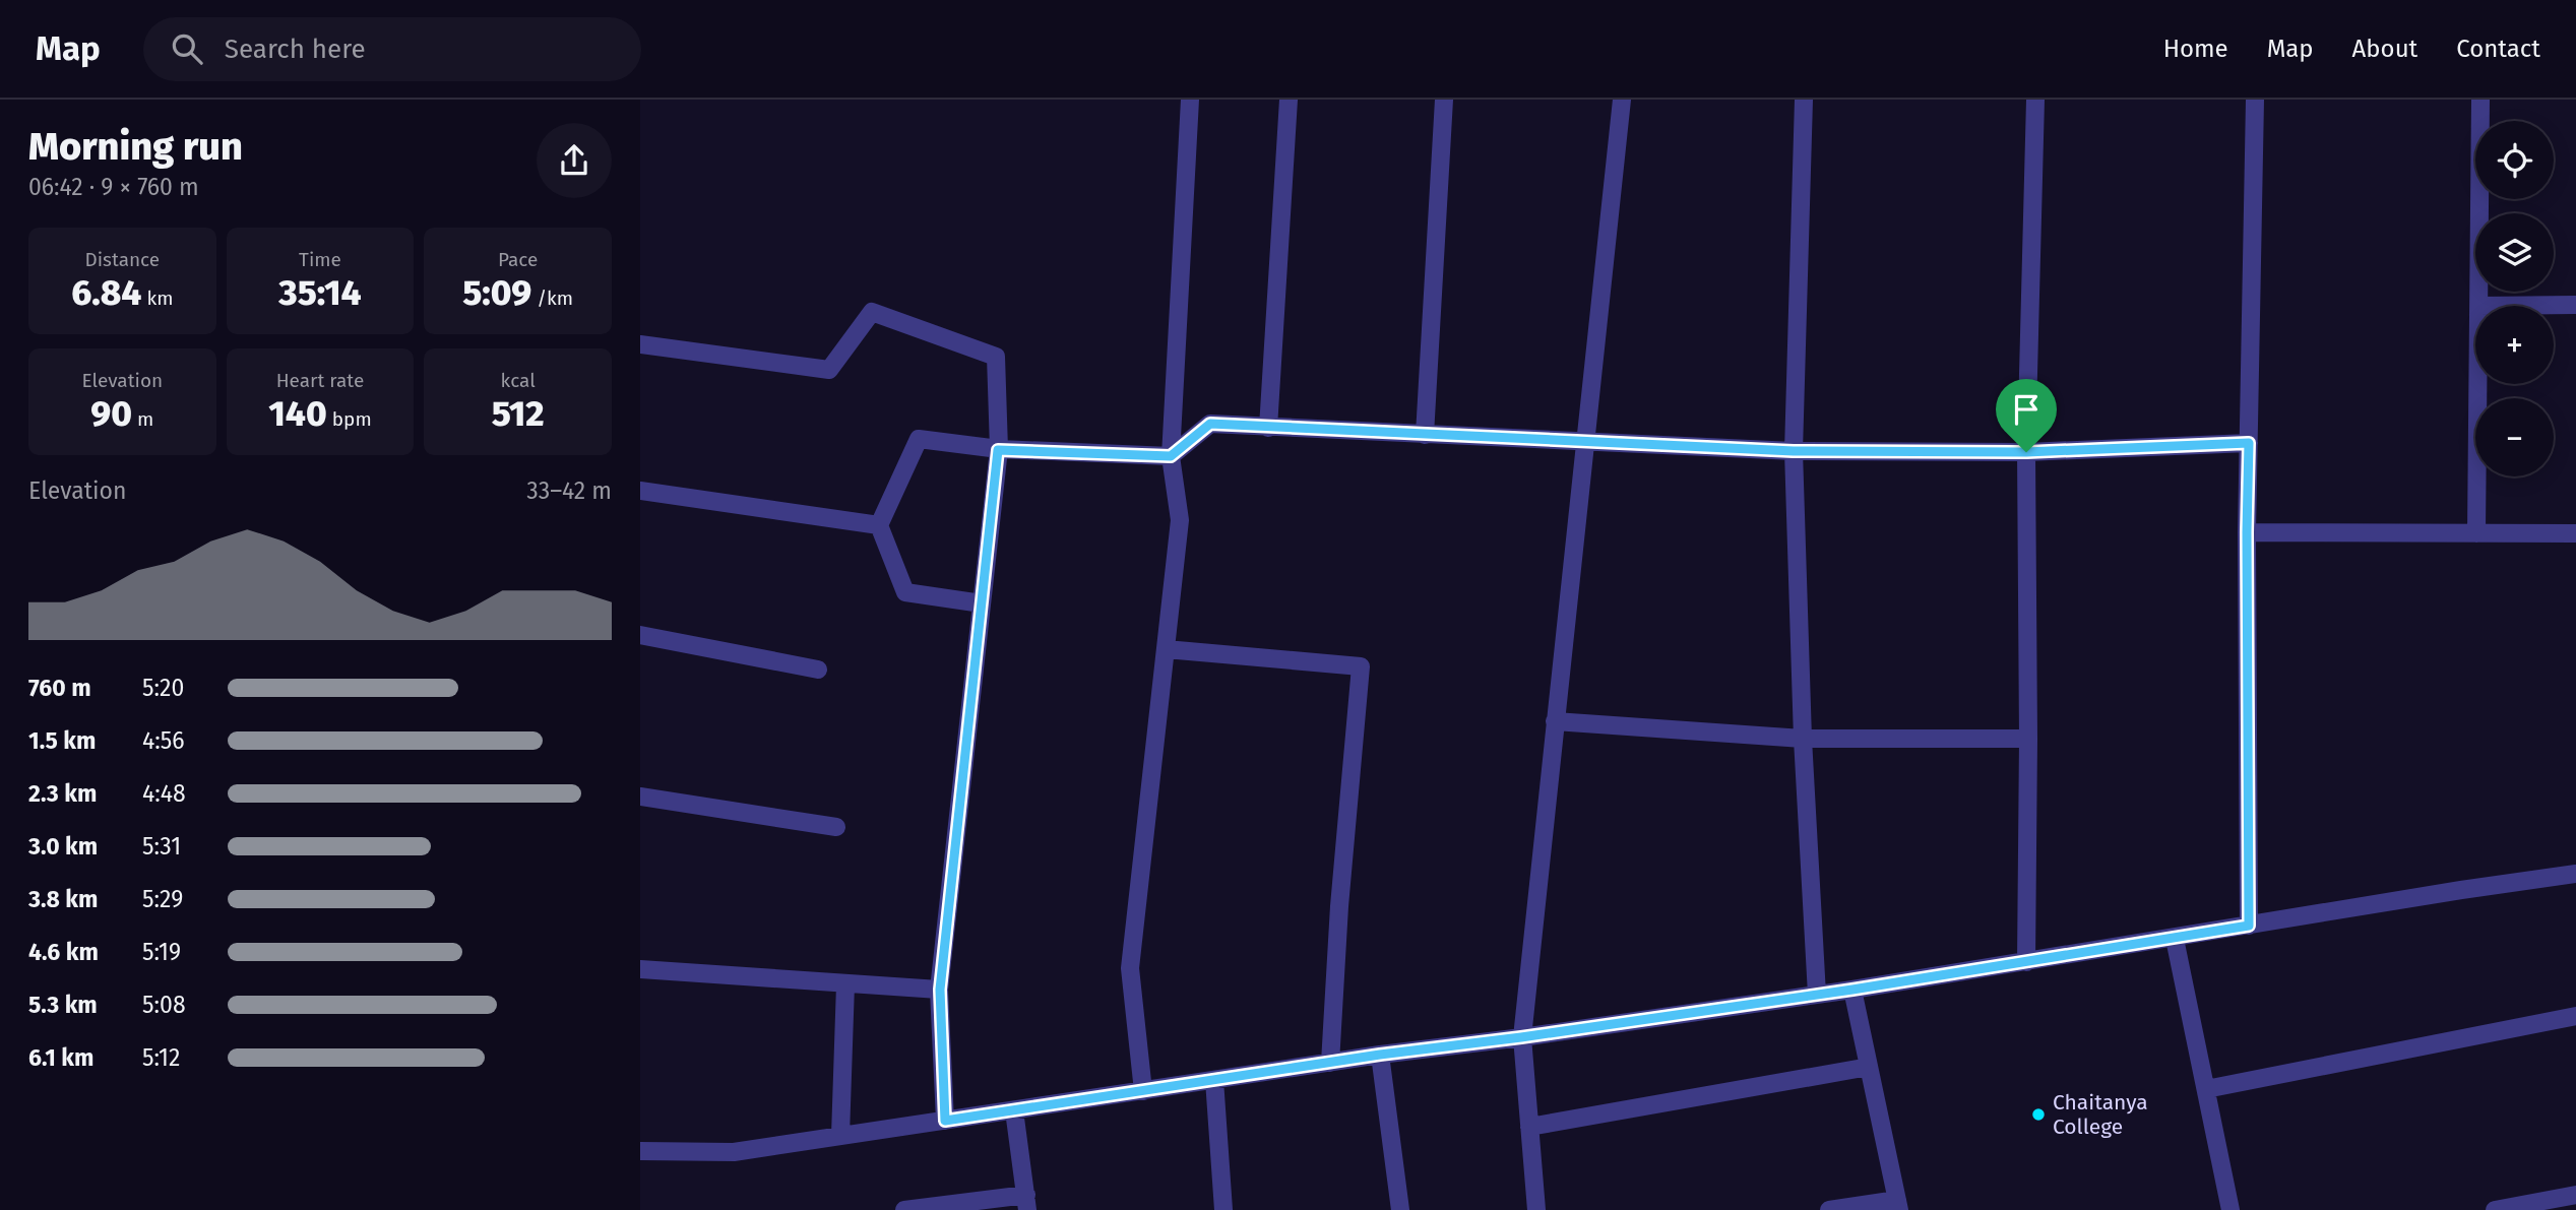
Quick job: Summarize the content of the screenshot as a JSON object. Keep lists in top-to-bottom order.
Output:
{
  "places": ["Chaitanya College"],
  "page": {
    "header": "Map",
    "search": "Search here",
    "nav": [
      "Home",
      "Map",
      "About",
      "Contact"
    ],
    "heading": ["Morning run", "06:42 · 9 × 760 m"],
    "map_buttons": ["+", "−"],
    "stats": [
      ["Distance", "6.84 km"],
      ["Time", "35:14"],
      ["Pace", "5:09 /km"],
      ["Elevation", "90 m"],
      ["Heart rate", "140 bpm"],
      ["kcal", "512"]
    ],
    "chart": ["Elevation", "33–42 m"],
    "list": [
      {
        "name": "760 m",
        "note": "5:20"
      },
      {
        "name": "1.5 km",
        "note": "4:56"
      },
      {
        "name": "2.3 km",
        "note": "4:48"
      },
      {
        "name": "3.0 km",
        "note": "5:31"
      },
      {
        "name": "3.8 km",
        "note": "5:29"
      },
      {
        "name": "4.6 km",
        "note": "5:19"
      },
      {
        "name": "5.3 km",
        "note": "5:08"
      },
      {
        "name": "6.1 km",
        "note": "5:12"
      }
    ]
  }
}
